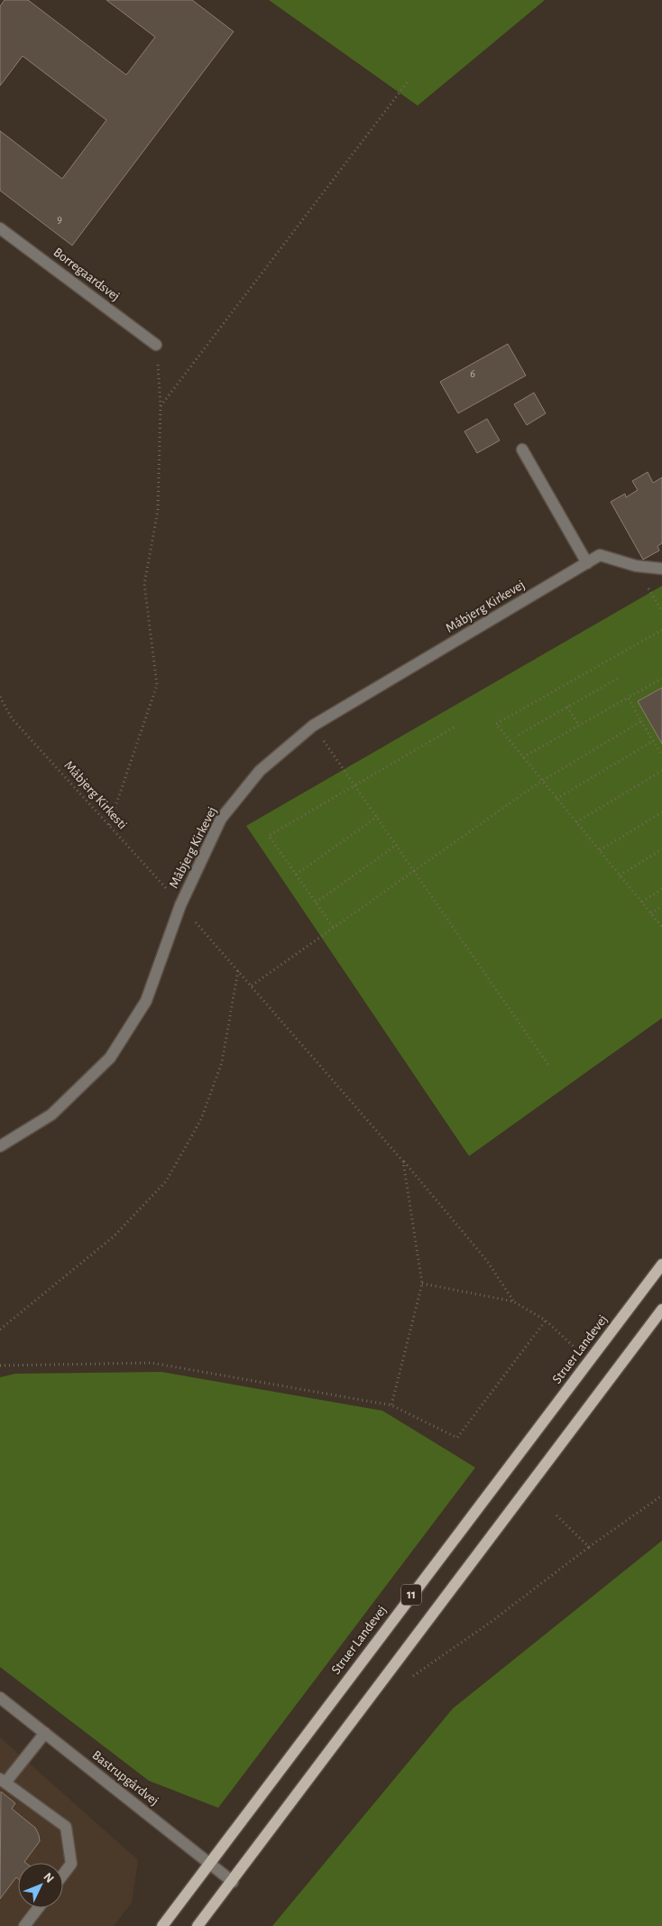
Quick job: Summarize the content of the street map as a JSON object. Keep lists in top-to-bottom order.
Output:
{
  "streets": {
    "main road": ["Struer Landevej", "11"],
    "street": ["Borregaardsvej", "Måbjerg Kirkevej", "Bastrupgårdvej"],
    "path": ["Måbjerg Kirkesti"]
  },
  "crossings": [
    ["Måbjerg Kirkevej", "Måbjerg Kirkesti"],
    ["Struer Landevej", "Bastrupgårdvej"],
    ["11", "Bastrupgårdvej"]
  ],
  "house_numbers": ["9", "6"],
  "north": "top right"
}
